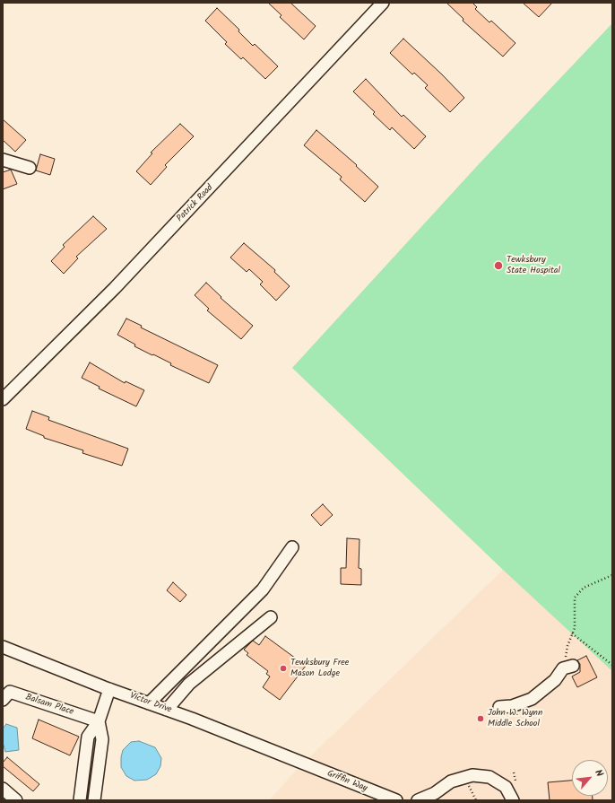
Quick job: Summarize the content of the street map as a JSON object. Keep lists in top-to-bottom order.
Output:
{
  "streets": {
    "street": [
      "Patrick Road",
      "Victor Drive",
      "Balsam Place",
      "Griffin Way"
    ]
  },
  "crossings": [
    ["Victor Drive", "Griffin Way"]
  ],
  "places": ["Tewksbury State Hospital", "Tewksbury Free Mason Lodge", "John W. Wynn Middle School"],
  "north": "top right"
}
